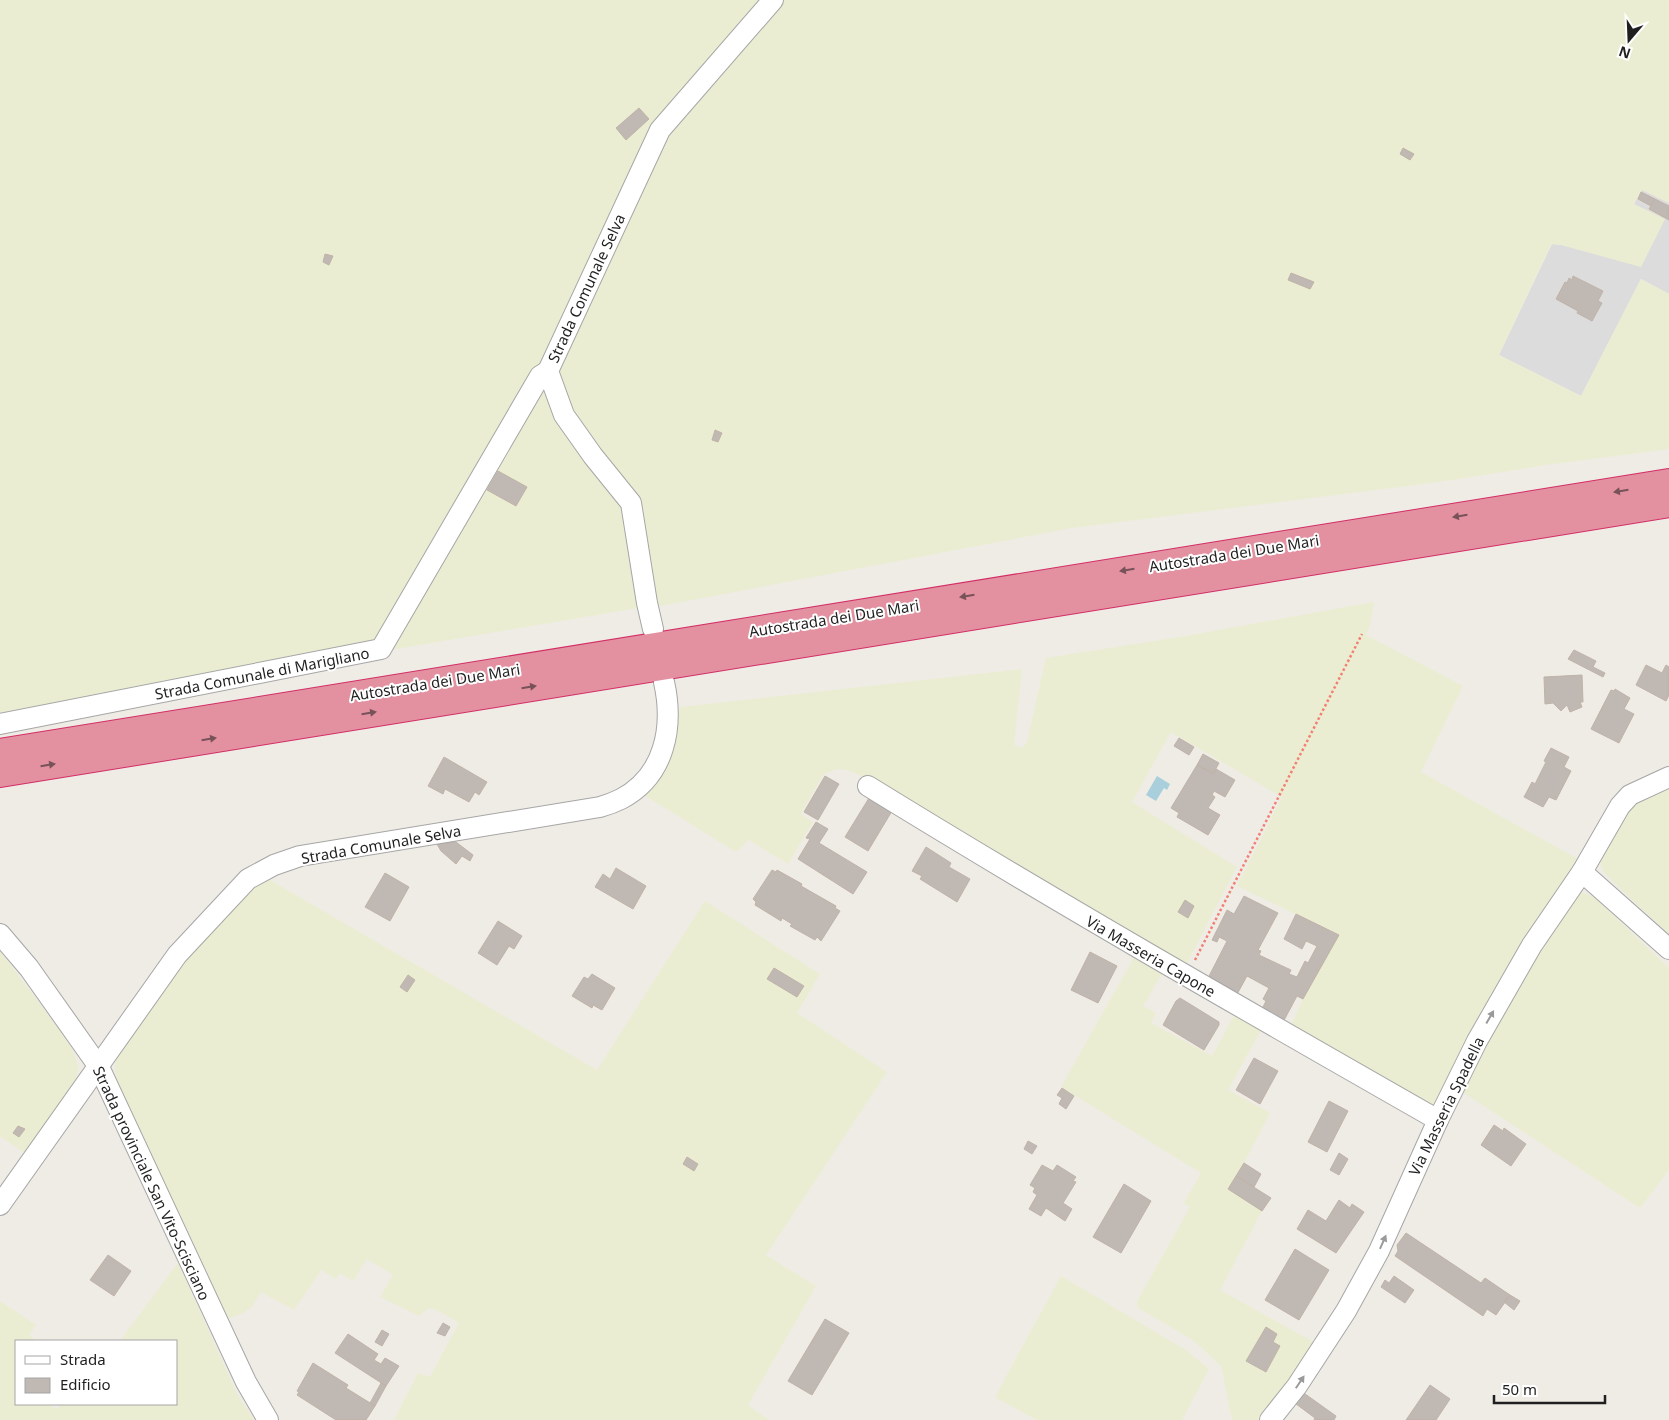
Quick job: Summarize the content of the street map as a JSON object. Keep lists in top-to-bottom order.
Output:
{
  "streets": {
    "highway": ["Autostrada dei Due Mari"],
    "street": [
      "Strada Comunale Selva",
      "Strada Comunale di Marigliano",
      "Via Masseria Capone",
      "Via Masseria Spadella",
      "Strada provinciale San Vito-Scisciano"
    ]
  },
  "crossings": [
    ["Strada Comunale Selva", "Strada Comunale di Marigliano"],
    ["Strada Comunale Selva", "Strada provinciale San Vito-Scisciano"],
    ["Via Masseria Capone", "Via Masseria Spadella"]
  ],
  "one_way": ["Via Masseria Spadella"],
  "legend": ["Strada", "Edificio"],
  "scale_bar": "50 m",
  "north": "bottom"
}
